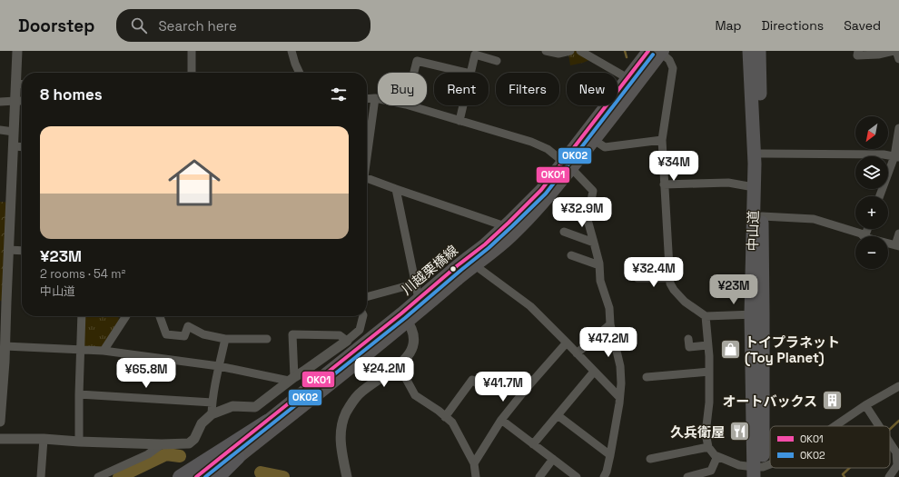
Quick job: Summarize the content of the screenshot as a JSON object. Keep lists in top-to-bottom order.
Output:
{
  "streets": {
    "highway": ["中山道"],
    "main road": ["川越栗橋線"]
  },
  "places": {
    "shop": ["トイプラネット (Toy Planet)"],
    "building": ["オートバックス"],
    "restaurant": ["久兵衛屋"]
  },
  "lines": ["transit line OK01", "transit line OK02"],
  "legend": ["OK01", "OK02"],
  "north": "bottom left",
  "page": {
    "header": "Doorstep",
    "search": "Search here",
    "nav": ["Map", "Directions", "Saved"],
    "chip": [
      "Buy",
      "Rent",
      "Filters",
      "New"
    ],
    "heading": "8 homes",
    "map_buttons": ["+", "−"],
    "list": [
      {
        "name": "¥23M",
        "note": "2 rooms · 54 m² · 中山道"
      }
    ],
    "price": [
      "¥34M",
      "¥32.9M",
      "¥32.4M",
      "¥23M",
      "¥47.2M",
      "¥24.2M",
      "¥65.8M",
      "¥41.7M"
    ]
  }
}
